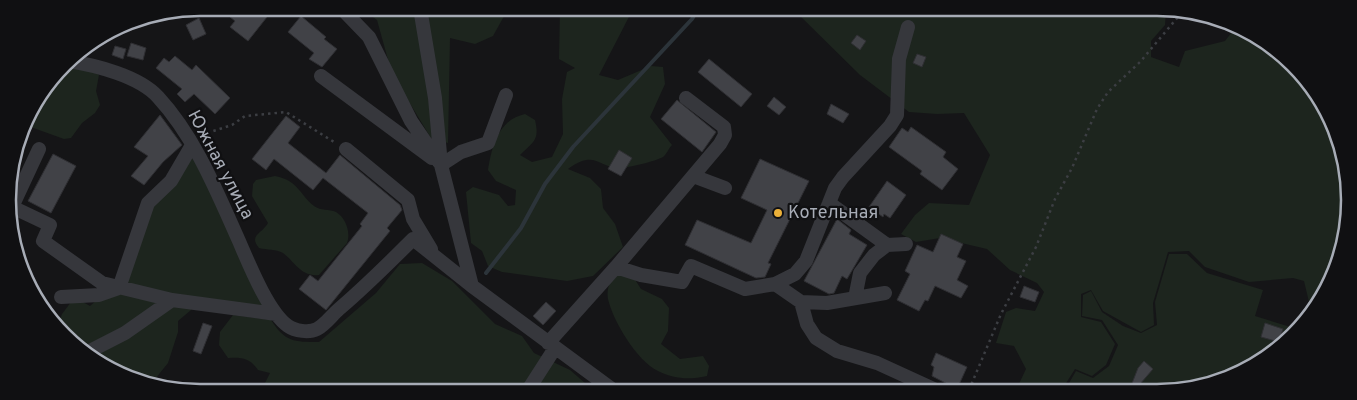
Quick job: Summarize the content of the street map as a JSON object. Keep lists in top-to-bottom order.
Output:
{
  "streets": {
    "street": ["Южная улица"]
  },
  "places": ["Котельная"]
}
